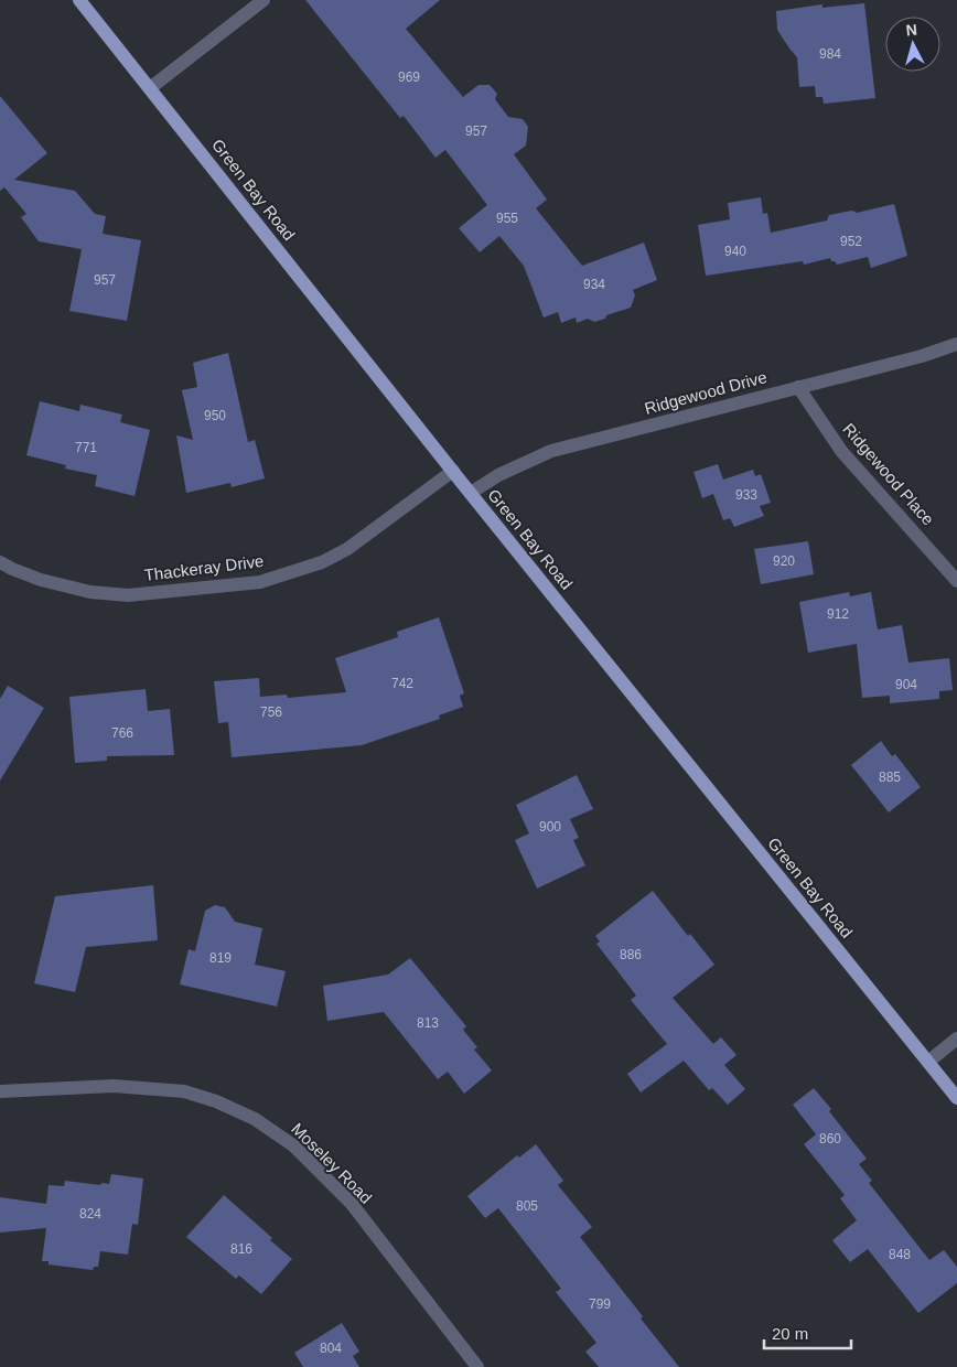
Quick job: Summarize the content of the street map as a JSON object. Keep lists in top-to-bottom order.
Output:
{
  "streets": {
    "main road": ["Green Bay Road"],
    "street": [
      "Ridgewood Drive",
      "Ridgewood Place",
      "Thackeray Drive",
      "Moseley Road"
    ]
  },
  "crossings": [
    ["Green Bay Road", "Ridgewood Drive"],
    ["Green Bay Road", "Thackeray Drive"],
    ["Ridgewood Drive", "Ridgewood Place"]
  ],
  "house_numbers": [
    "984",
    "969",
    "957",
    "955",
    "952",
    "940",
    "957",
    "934",
    "950",
    "771",
    "933",
    "920",
    "912",
    "742",
    "904",
    "756",
    "766",
    "885",
    "900",
    "886",
    "819",
    "813",
    "860",
    "805",
    "824",
    "816",
    "848",
    "799",
    "804"
  ],
  "scale_bar": "20 m",
  "north": "top"
}
